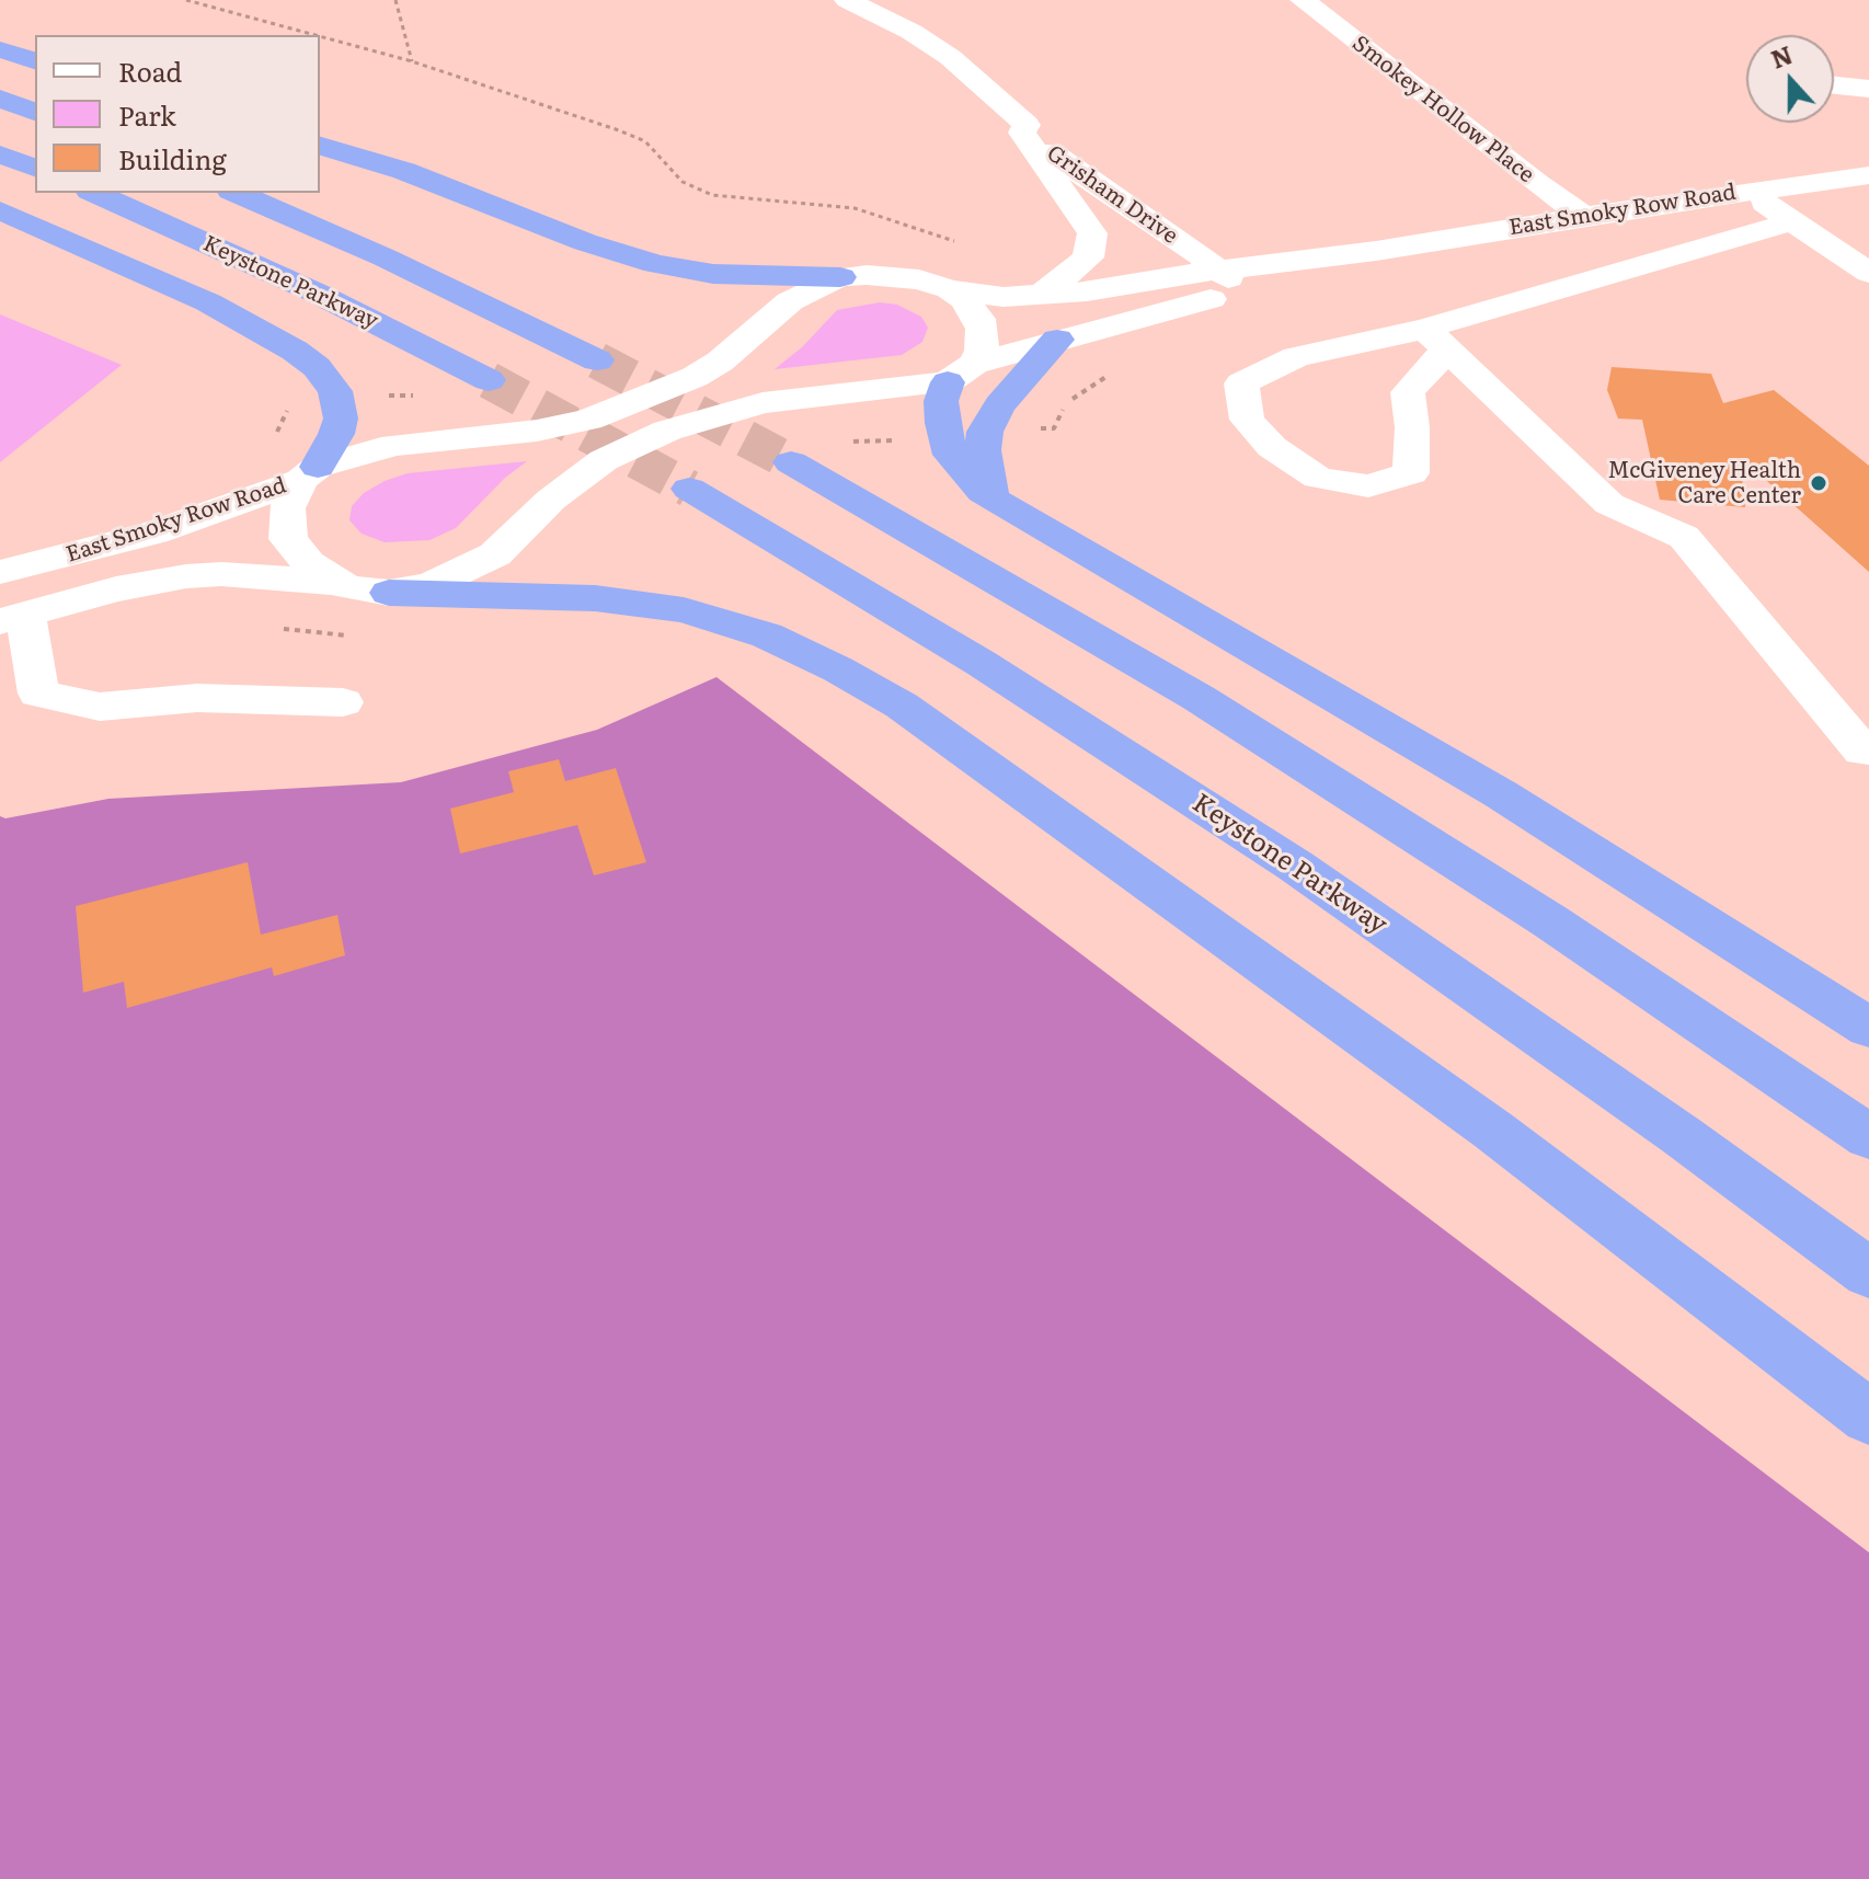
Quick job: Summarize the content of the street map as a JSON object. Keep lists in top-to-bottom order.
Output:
{
  "streets": {
    "highway": ["Keystone Parkway"],
    "street": ["Smokey Hollow Place", "Grisham Drive", "East Smoky Row Road"]
  },
  "crossings": [
    ["Smokey Hollow Place", "East Smoky Row Road"],
    ["Grisham Drive", "East Smoky Row Road"]
  ],
  "places": ["McGiveney Health Care Center"],
  "legend": ["Road", "Park", "Building"],
  "north": "top"
}
